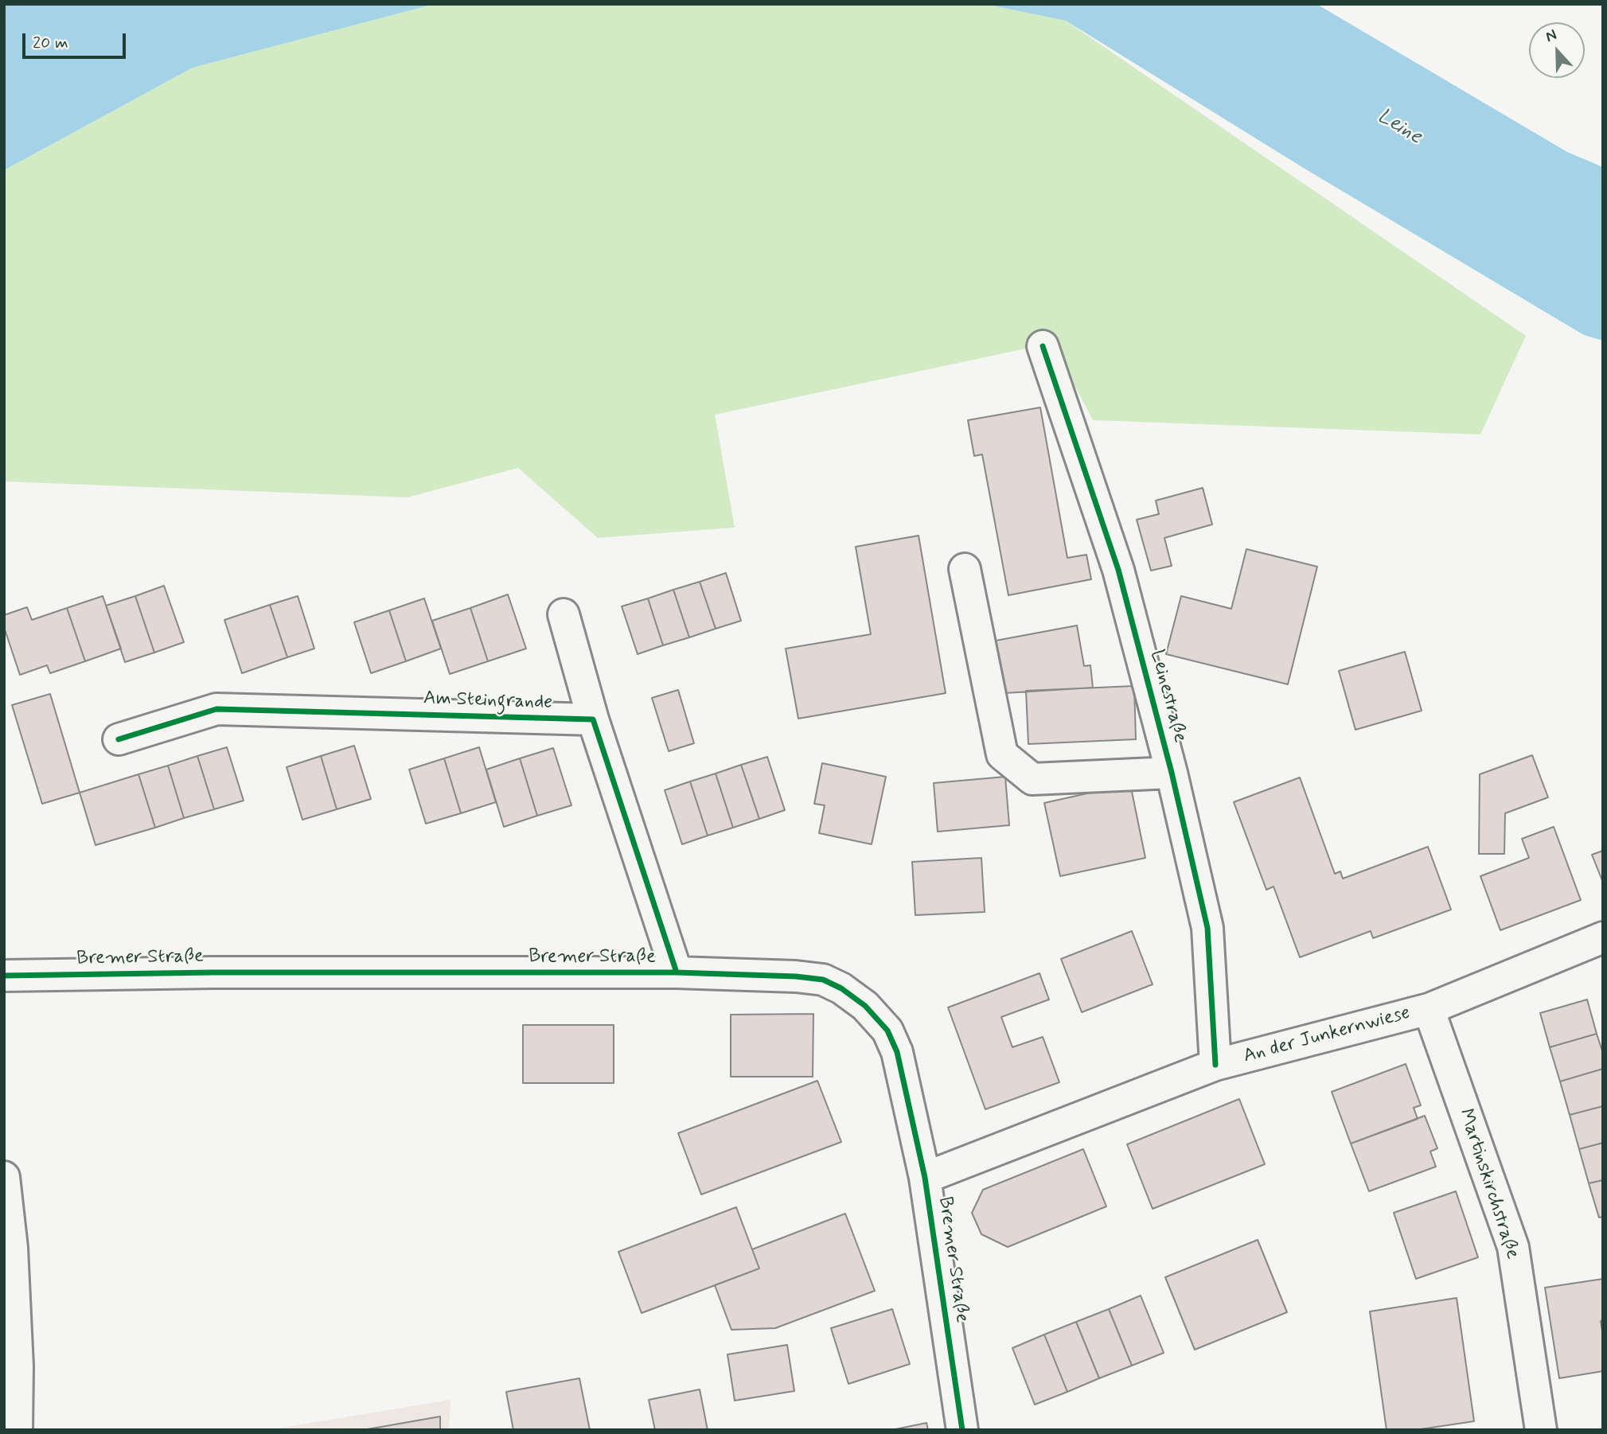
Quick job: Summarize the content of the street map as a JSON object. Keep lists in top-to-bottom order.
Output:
{
  "streets": {
    "street": [
      "Leinestraße",
      "Am Steingrande",
      "Bremer Straße",
      "An der Junkernwiese",
      "Martinskirchstraße"
    ]
  },
  "crossings": [
    ["Leinestraße", "An der Junkernwiese"],
    ["Bremer Straße", "An der Junkernwiese"],
    ["An der Junkernwiese", "Martinskirchstraße"]
  ],
  "water": ["Leine"],
  "scale_bar": "20 m",
  "north": "top"
}
